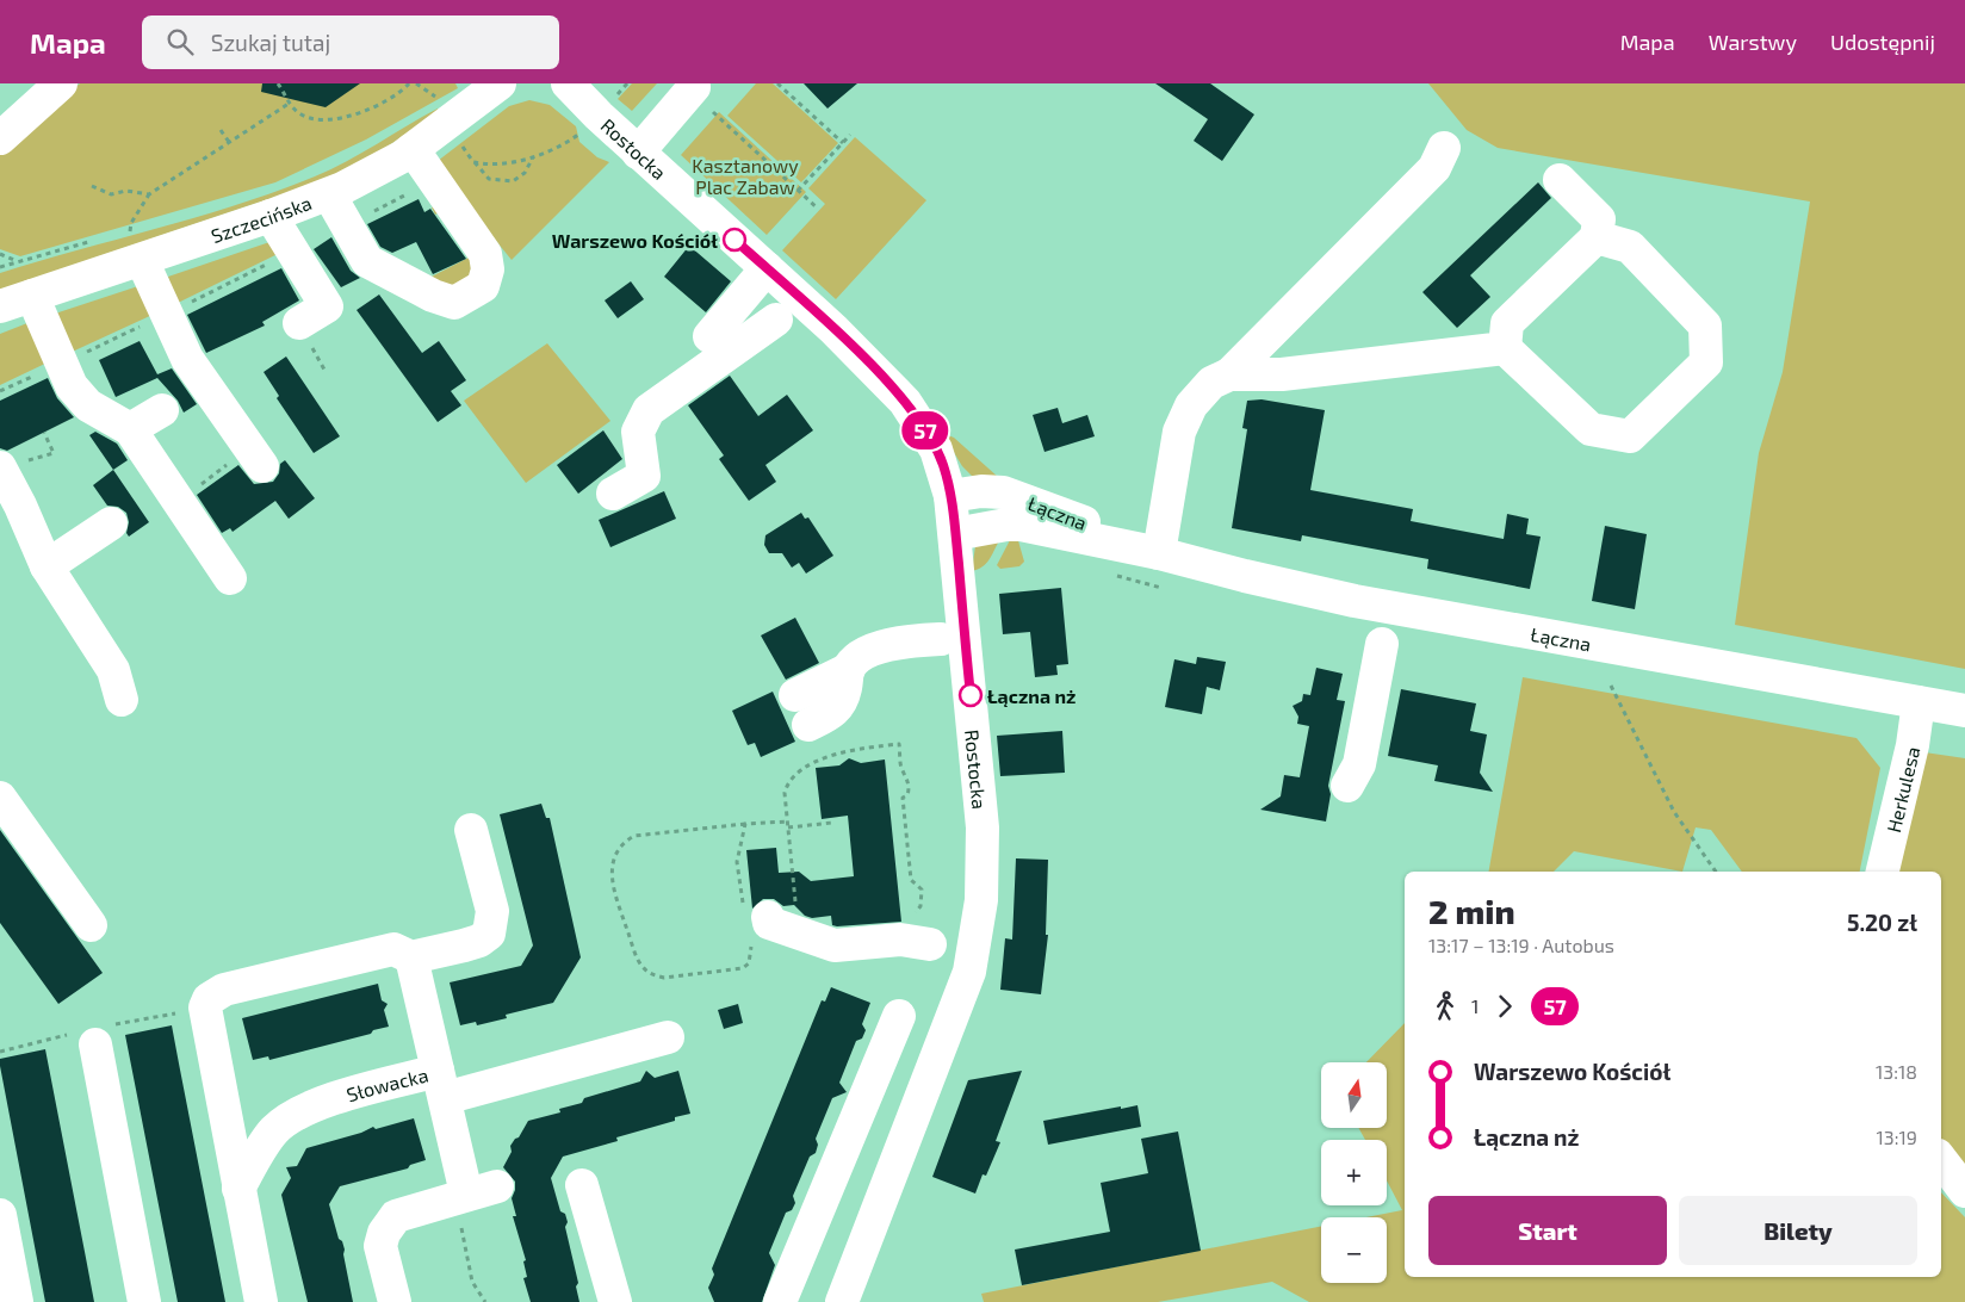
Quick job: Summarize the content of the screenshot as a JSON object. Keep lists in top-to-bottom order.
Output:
{
  "streets": {
    "street": [
      "Rostocka",
      "Szczecińska",
      "Łączna",
      "Herkulesa",
      "Słowacka"
    ]
  },
  "crossings": [
    ["Rostocka", "Łączna"],
    ["Łączna", "Herkulesa"]
  ],
  "parks": ["Kasztanowy Plac Zabaw"],
  "places": ["Warszewo Kościół", "Łączna nż"],
  "lines": ["bus line 57"],
  "north": "top",
  "page": {
    "header": "Mapa",
    "search": "Szukaj tutaj",
    "nav": ["Mapa", "Warstwy", "Udostępnij"],
    "on_map": "57",
    "heading": ["2 min", "13:17 – 13:19 · Autobus", "5.20 zł"],
    "legs": ["1", "57"],
    "list": [
      {
        "name": "Warszewo Kościół",
        "value": "13:18"
      },
      {
        "name": "Łączna nż",
        "value": "13:19"
      }
    ],
    "map_buttons": ["+", "−"],
    "buttons": ["Start", "Bilety"]
  }
}
